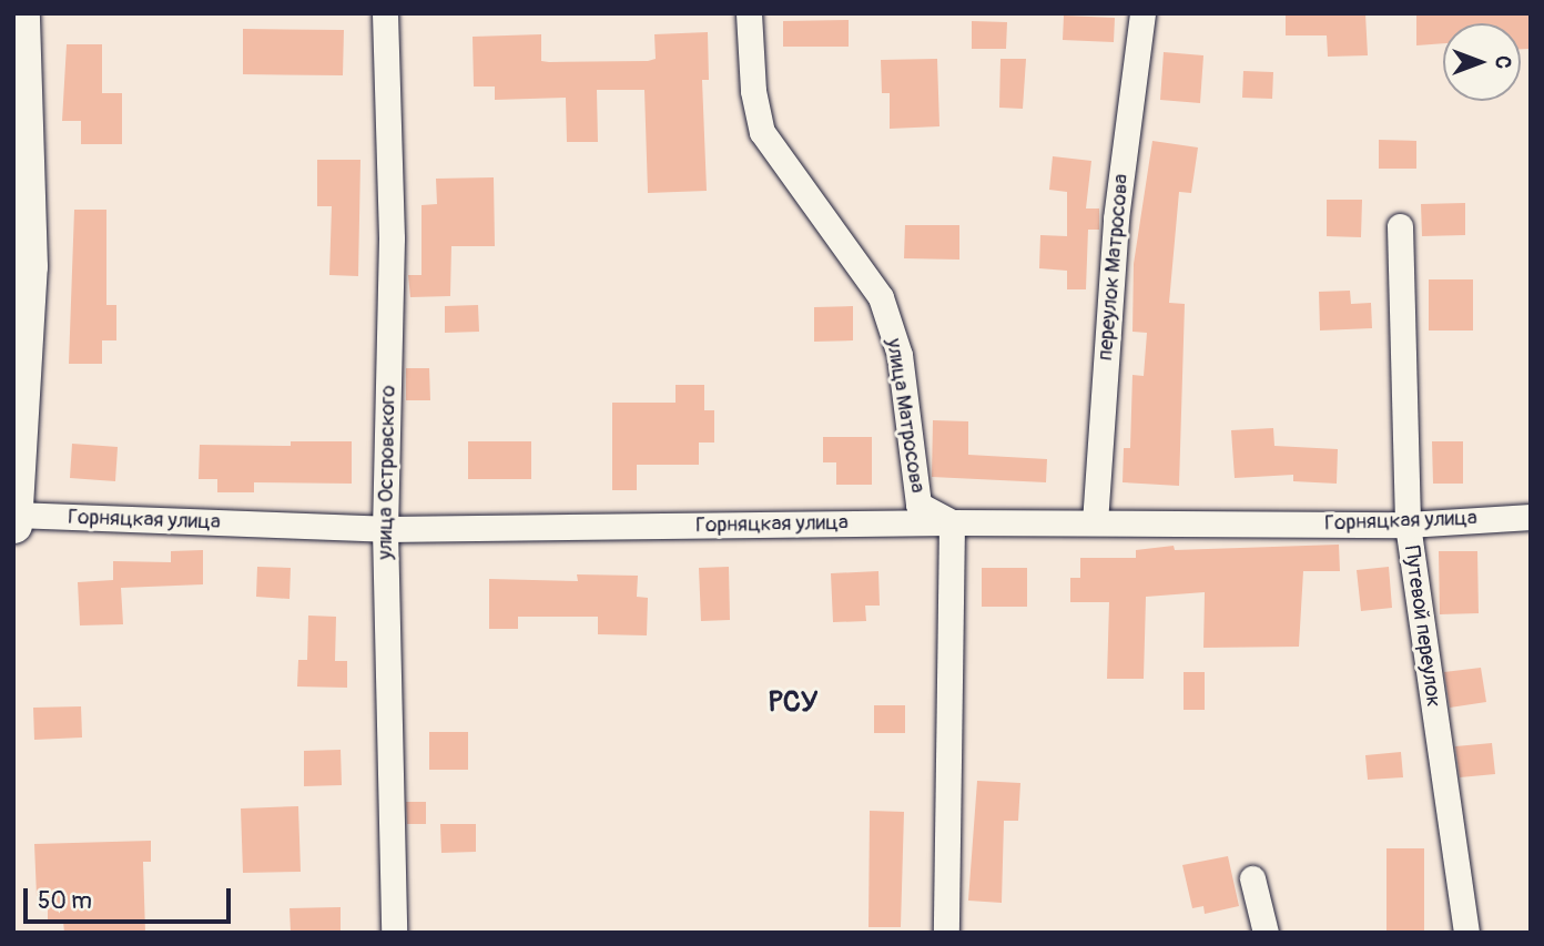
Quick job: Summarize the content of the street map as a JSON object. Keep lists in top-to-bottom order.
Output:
{
  "streets": {
    "street": [
      "переулок Матросова",
      "улица Матросова",
      "улица Островского",
      "Горняцкая улица",
      "Путевой переулок"
    ]
  },
  "crossings": [
    ["переулок Матросова", "Горняцкая улица"],
    ["улица Матросова", "Горняцкая улица"],
    ["улица Островского", "Горняцкая улица"],
    ["Горняцкая улица", "Путевой переулок"]
  ],
  "districts": ["РСУ"],
  "scale_bar": "50 m",
  "north": "right"
}
